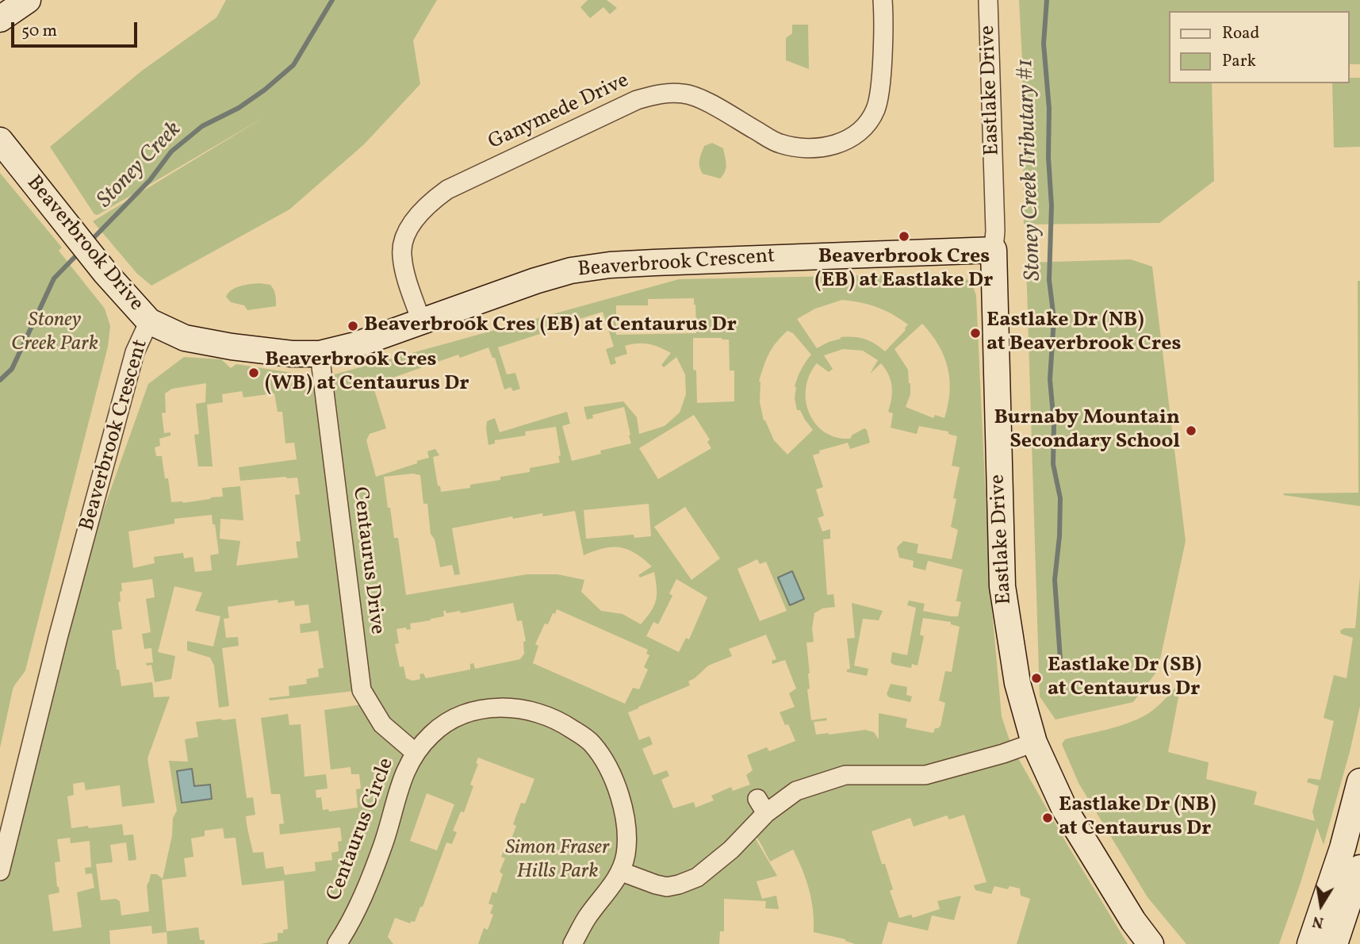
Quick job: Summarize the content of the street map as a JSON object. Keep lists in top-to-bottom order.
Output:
{
  "streets": {
    "street": [
      "Eastlake Drive",
      "Ganymede Drive",
      "Beaverbrook Drive",
      "Beaverbrook Crescent",
      "Centaurus Drive",
      "Centaurus Circle"
    ]
  },
  "crossings": [
    ["Eastlake Drive", "Beaverbrook Crescent"],
    ["Ganymede Drive", "Beaverbrook Crescent"],
    ["Beaverbrook Drive", "Beaverbrook Crescent"],
    ["Beaverbrook Crescent", "Centaurus Drive"],
    ["Centaurus Drive", "Centaurus Circle"]
  ],
  "water": ["Stoney Creek", "Stoney Creek Tributary #1"],
  "parks": ["Stoney Creek Park", "Simon Fraser Hills Park"],
  "places": [
    "Beaverbrook Cres (EB) at Eastlake Dr",
    "Beaverbrook Cres (EB) at Centaurus Dr",
    "Eastlake Dr (NB) at Beaverbrook Cres",
    "Beaverbrook Cres (WB) at Centaurus Dr",
    "Burnaby Mountain Secondary School",
    "Eastlake Dr (SB) at Centaurus Dr",
    "Eastlake Dr (NB) at Centaurus Dr"
  ],
  "legend": ["Road", "Park"],
  "scale_bar": "50 m",
  "north": "bottom"
}
